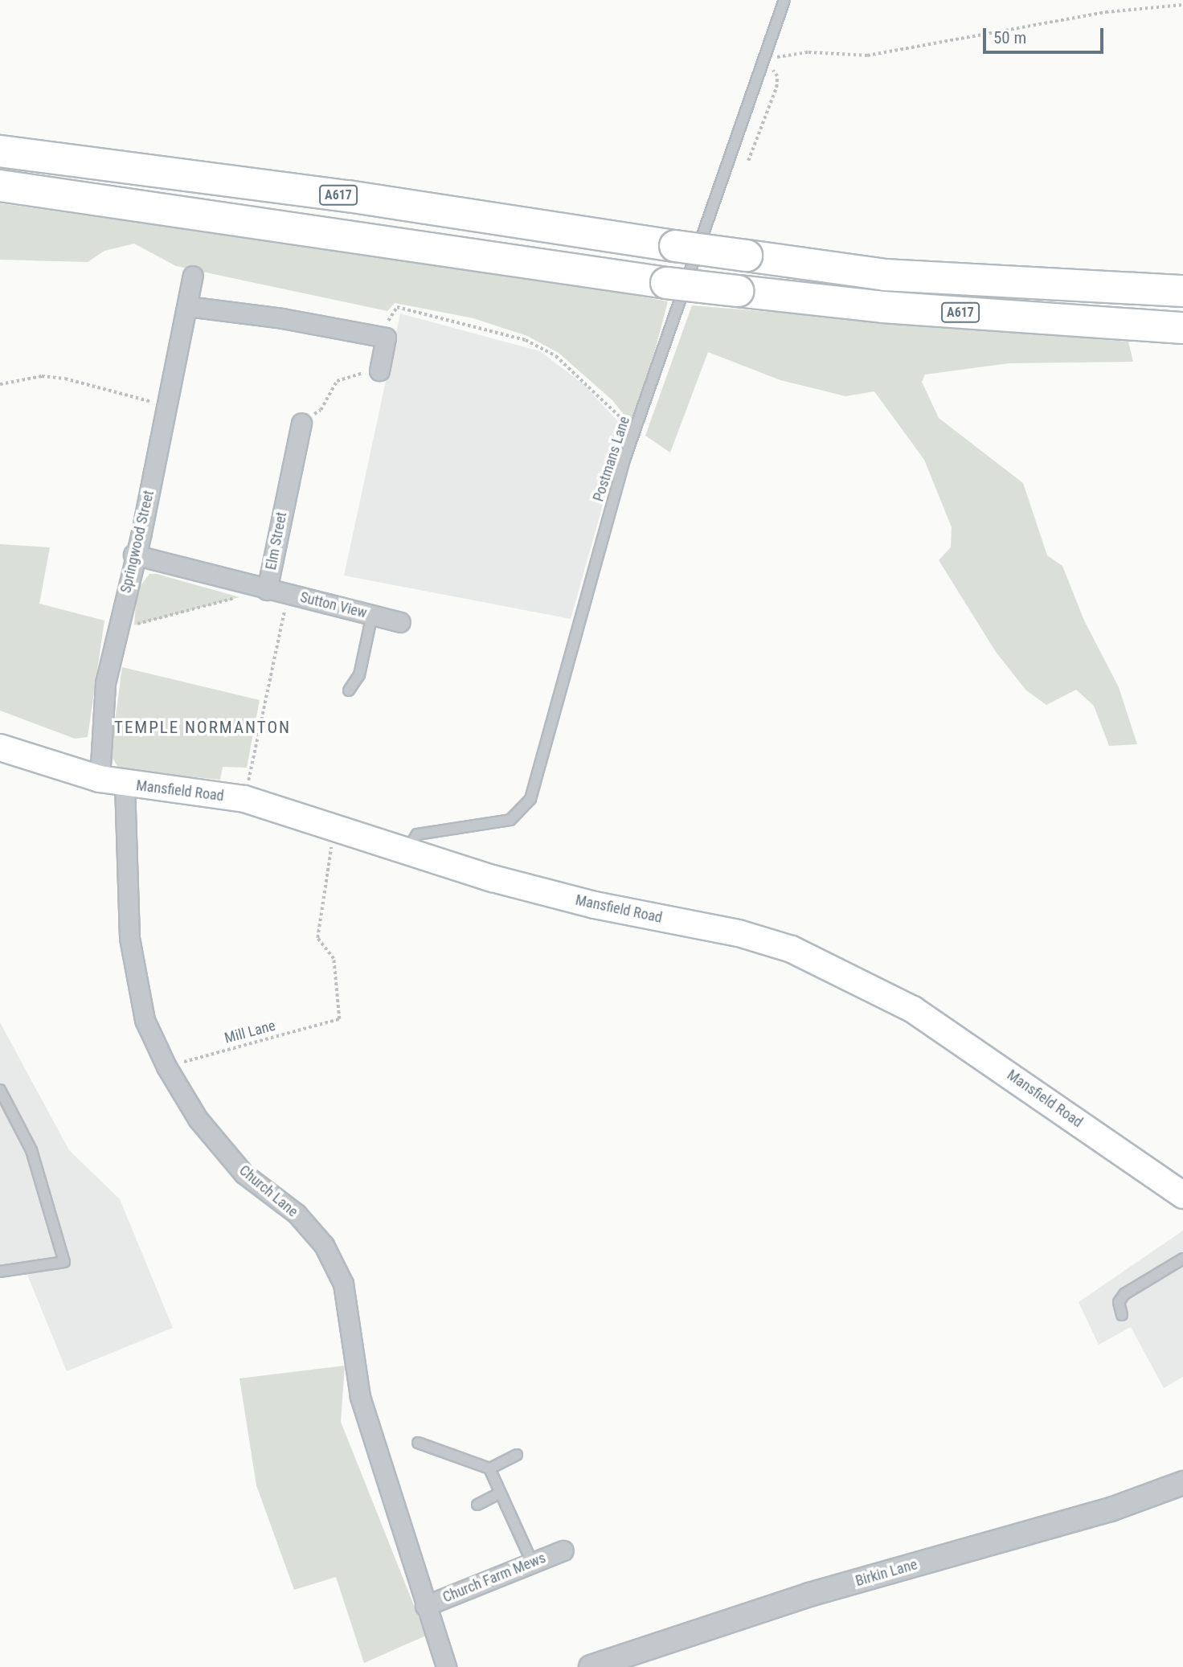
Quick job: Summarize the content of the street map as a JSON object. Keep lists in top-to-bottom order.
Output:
{
  "streets": {
    "highway": ["A617"],
    "main road": ["Mansfield Road"],
    "street": [
      "Elm Street",
      "Springwood Street",
      "Sutton View",
      "Church Lane",
      "Birkin Lane",
      "Church Farm Mews"
    ],
    "lane": ["Postmans Lane"],
    "path": ["Mill Lane"]
  },
  "crossings": [
    ["Postmans Lane", "Mansfield Road"],
    ["Elm Street", "Springwood Street"],
    ["Elm Street", "Sutton View"],
    ["Springwood Street", "Mansfield Road"],
    ["Mansfield Road", "Mill Lane"],
    ["Mansfield Road", "Church Lane"],
    ["Mill Lane", "Church Lane"],
    ["Church Lane", "Church Farm Mews"]
  ],
  "districts": ["TEMPLE NORMANTON"],
  "scale_bar": "50 m"
}
